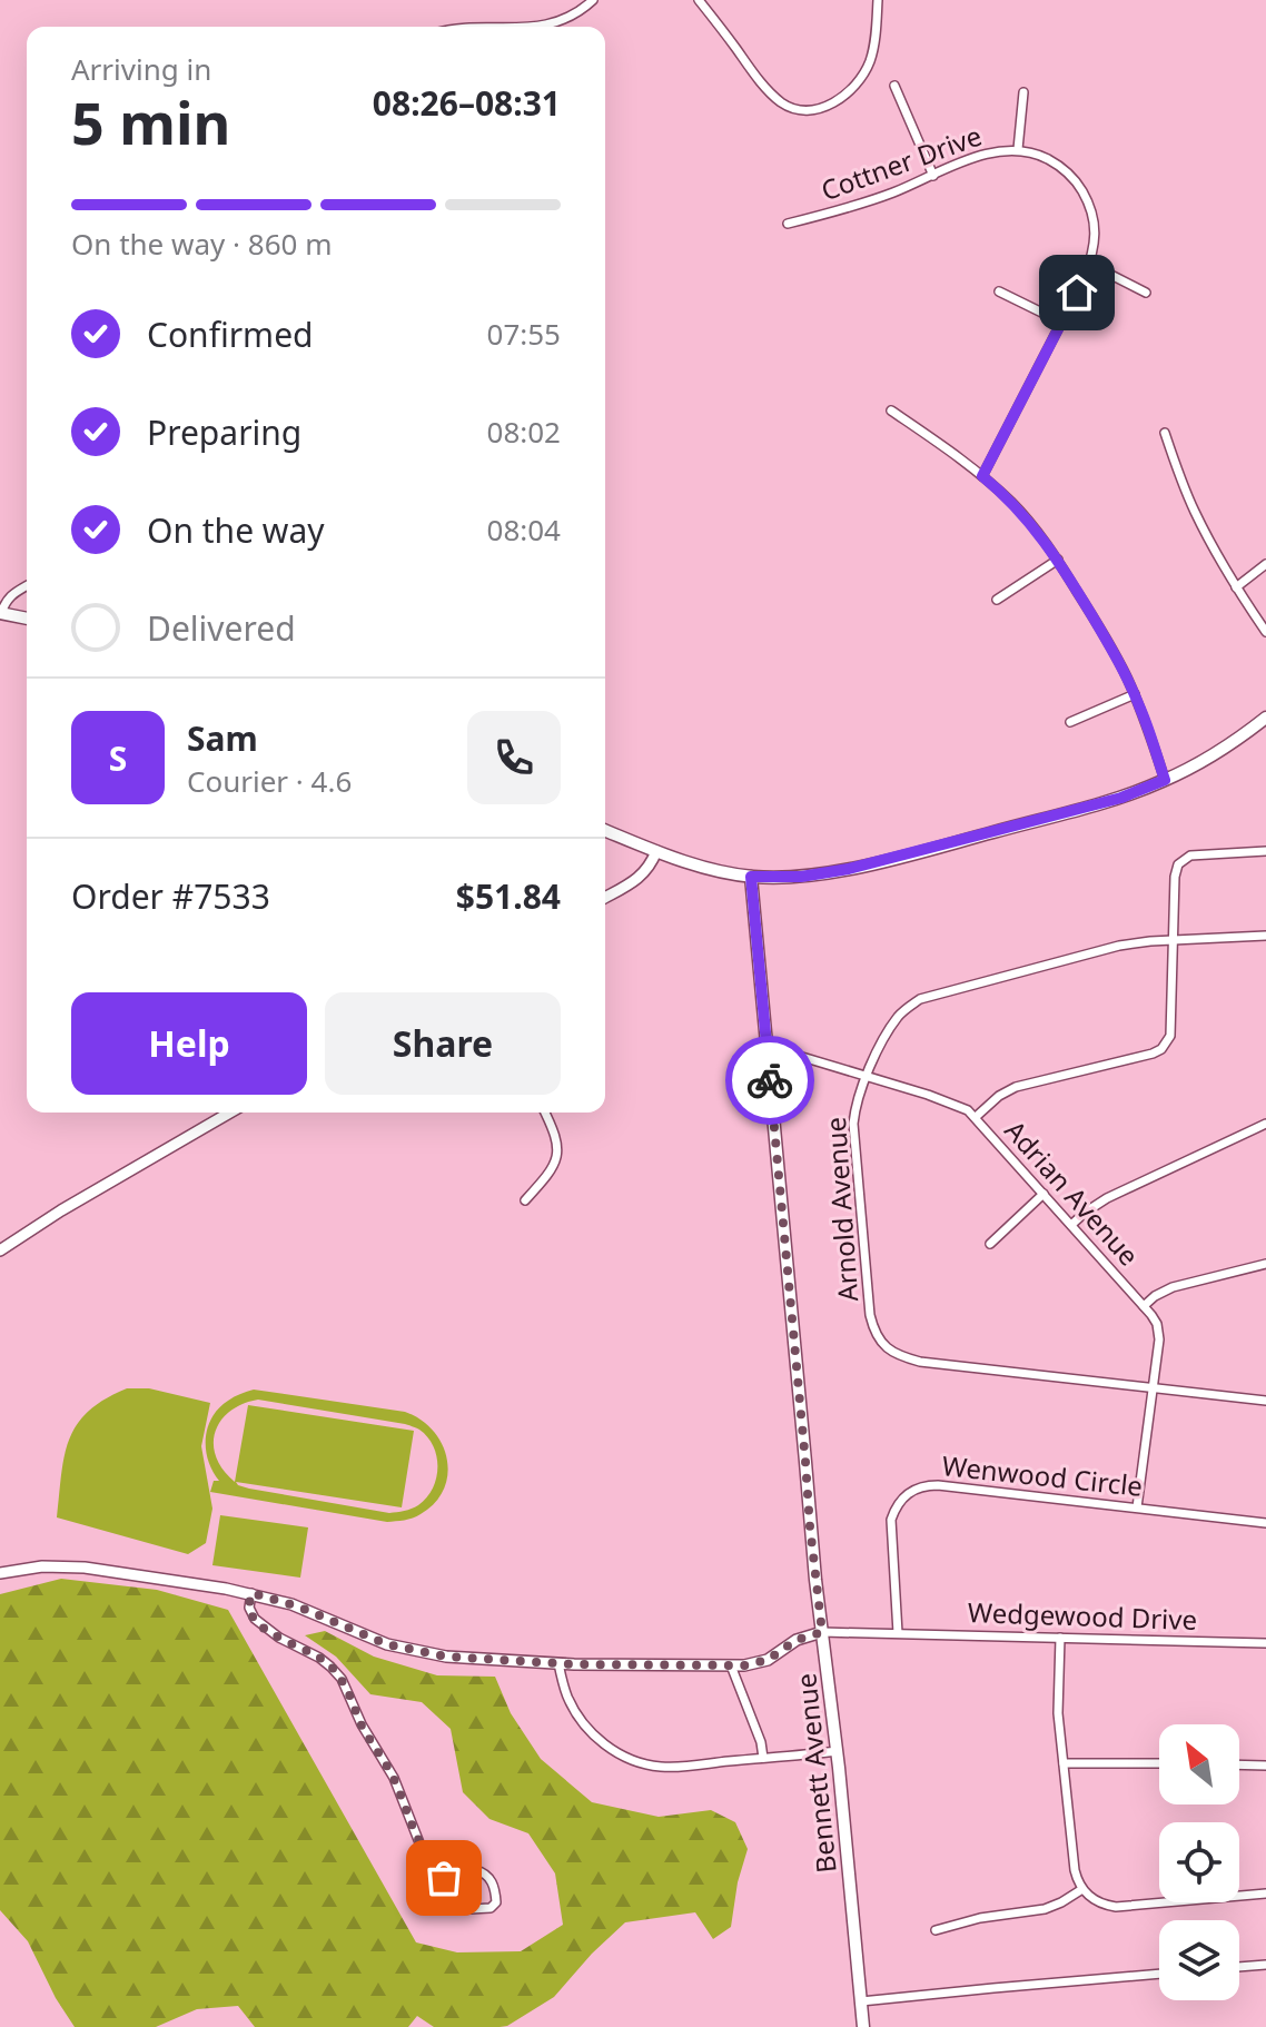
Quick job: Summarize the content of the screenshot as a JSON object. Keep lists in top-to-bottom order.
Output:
{
  "streets": {
    "main road": ["Bennett Avenue"],
    "street": [
      "Cottner Drive",
      "Adrian Avenue",
      "Arnold Avenue",
      "Wenwood Circle",
      "Wedgewood Drive"
    ]
  },
  "crossings": [
    ["Adrian Avenue", "Arnold Avenue"],
    ["Adrian Avenue", "Wenwood Circle"],
    ["Adrian Avenue", "Bennett Avenue"],
    ["Wenwood Circle", "Wedgewood Drive"],
    ["Wedgewood Drive", "Bennett Avenue"]
  ],
  "north": "top left",
  "page": {
    "heading": ["5 min", "Arriving in", "08:26–08:31"],
    "panel": [
      "Sam",
      "Courier · 4.6",
      "Order #7533",
      "$51.84"
    ],
    "bar": "On the way · 860 m",
    "list": [
      ["Confirmed", "07:55"],
      ["Preparing", "08:02"],
      ["On the way", "08:04"],
      "Delivered"
    ],
    "round": "S",
    "buttons": ["Help", "Share"]
  }
}
